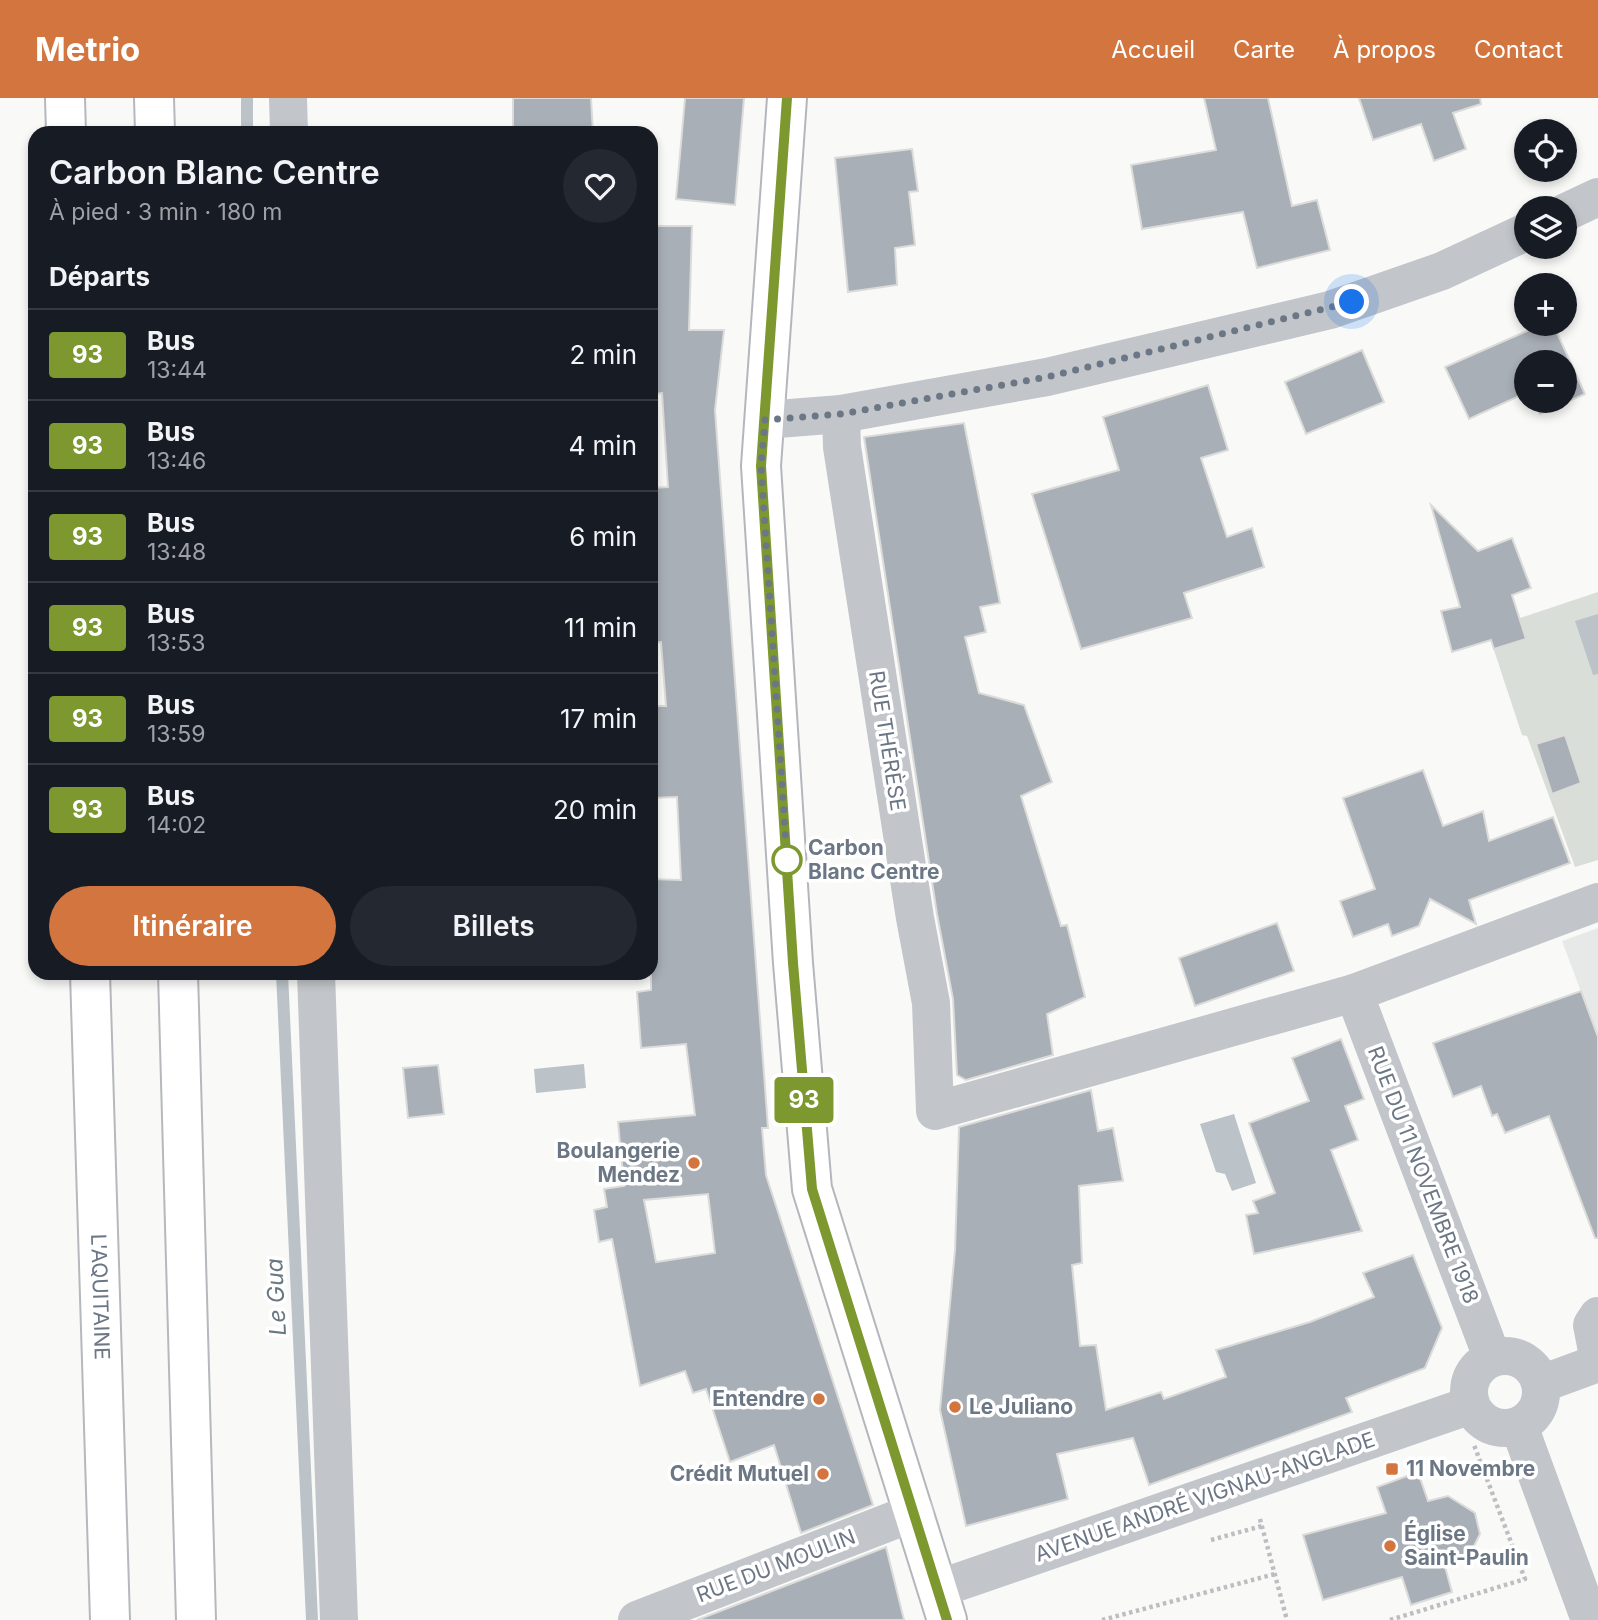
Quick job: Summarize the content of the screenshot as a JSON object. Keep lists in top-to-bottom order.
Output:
{
  "streets": {
    "main road": ["L'AQUITAINE"],
    "street": [
      "RUE THÉRÈSE",
      "RUE DU 11 NOVEMBRE 1918",
      "AVENUE ANDRÉ VIGNAU-ANGLADE",
      "RUE DU MOULIN"
    ]
  },
  "crossings": [
    ["RUE THÉRÈSE", "RUE DU 11 NOVEMBRE 1918"],
    ["RUE DU 11 NOVEMBRE 1918", "AVENUE ANDRÉ VIGNAU-ANGLADE"]
  ],
  "water": ["Le Gua"],
  "places": {
    "other": [
      "Carbon Blanc Centre",
      "Boulangerie Mendez",
      "Entendre",
      "Le Juliano",
      "Crédit Mutuel",
      "Église Saint-Paulin"
    ],
    "transit": ["11 Novembre"]
  },
  "lines": ["bus line 93"],
  "page": {
    "header": "Metrio",
    "nav": [
      "Accueil",
      "Carte",
      "À propos",
      "Contact"
    ],
    "on_map": "93",
    "map_buttons": ["+", "−"],
    "heading": [
      ["Carbon Blanc Centre", "À pied · 3 min · 180 m"],
      "Départs"
    ],
    "list": [
      {
        "mark": "93",
        "name": "Bus",
        "note": "13:44",
        "value": "2 min"
      },
      {
        "mark": "93",
        "name": "Bus",
        "note": "13:46",
        "value": "4 min"
      },
      {
        "mark": "93",
        "name": "Bus",
        "note": "13:48",
        "value": "6 min"
      },
      {
        "mark": "93",
        "name": "Bus",
        "note": "13:53",
        "value": "11 min"
      },
      {
        "mark": "93",
        "name": "Bus",
        "note": "13:59",
        "value": "17 min"
      },
      {
        "mark": "93",
        "name": "Bus",
        "note": "14:02",
        "value": "20 min"
      }
    ],
    "buttons": ["Itinéraire", "Billets"]
  }
}
